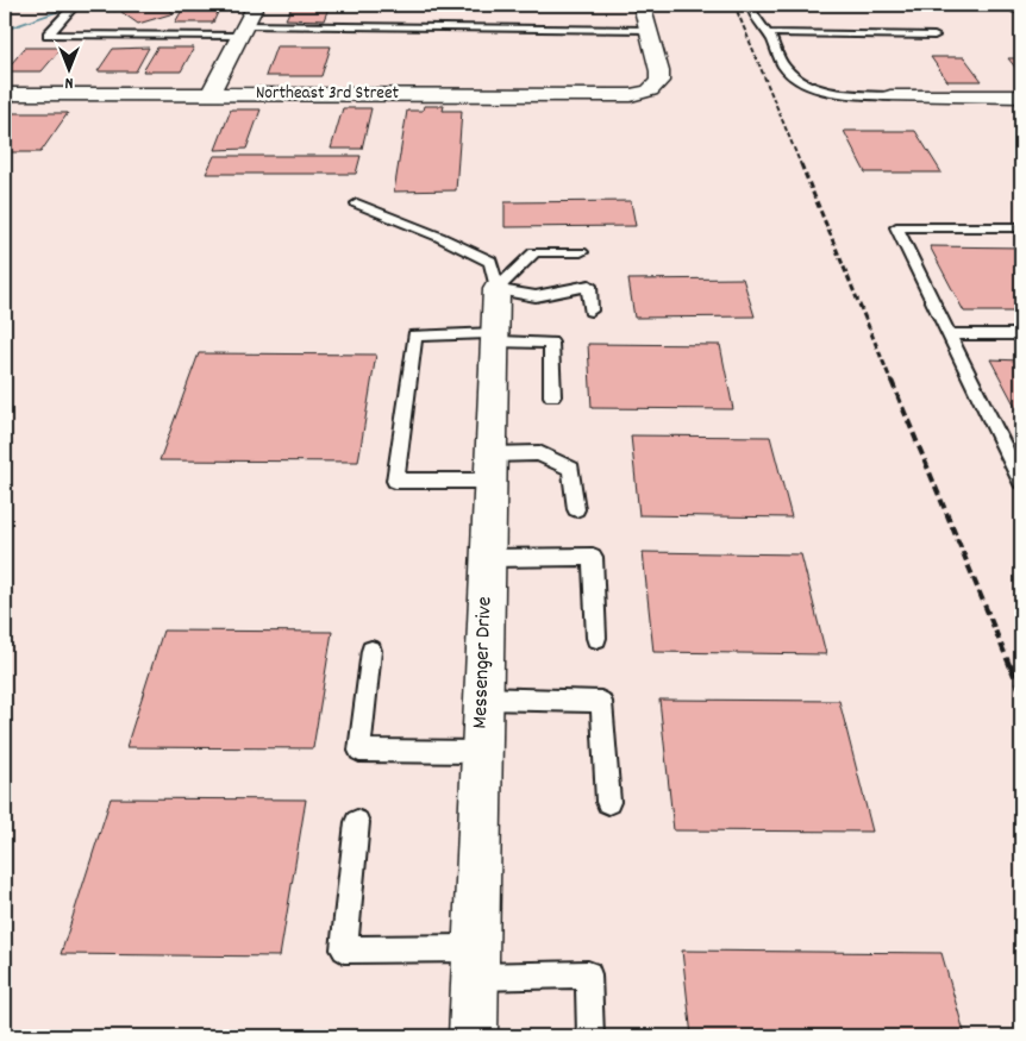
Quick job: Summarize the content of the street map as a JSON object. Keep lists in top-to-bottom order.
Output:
{
  "streets": {
    "street": ["Northeast 3rd Street", "Messenger Drive"]
  },
  "north": "bottom"
}
